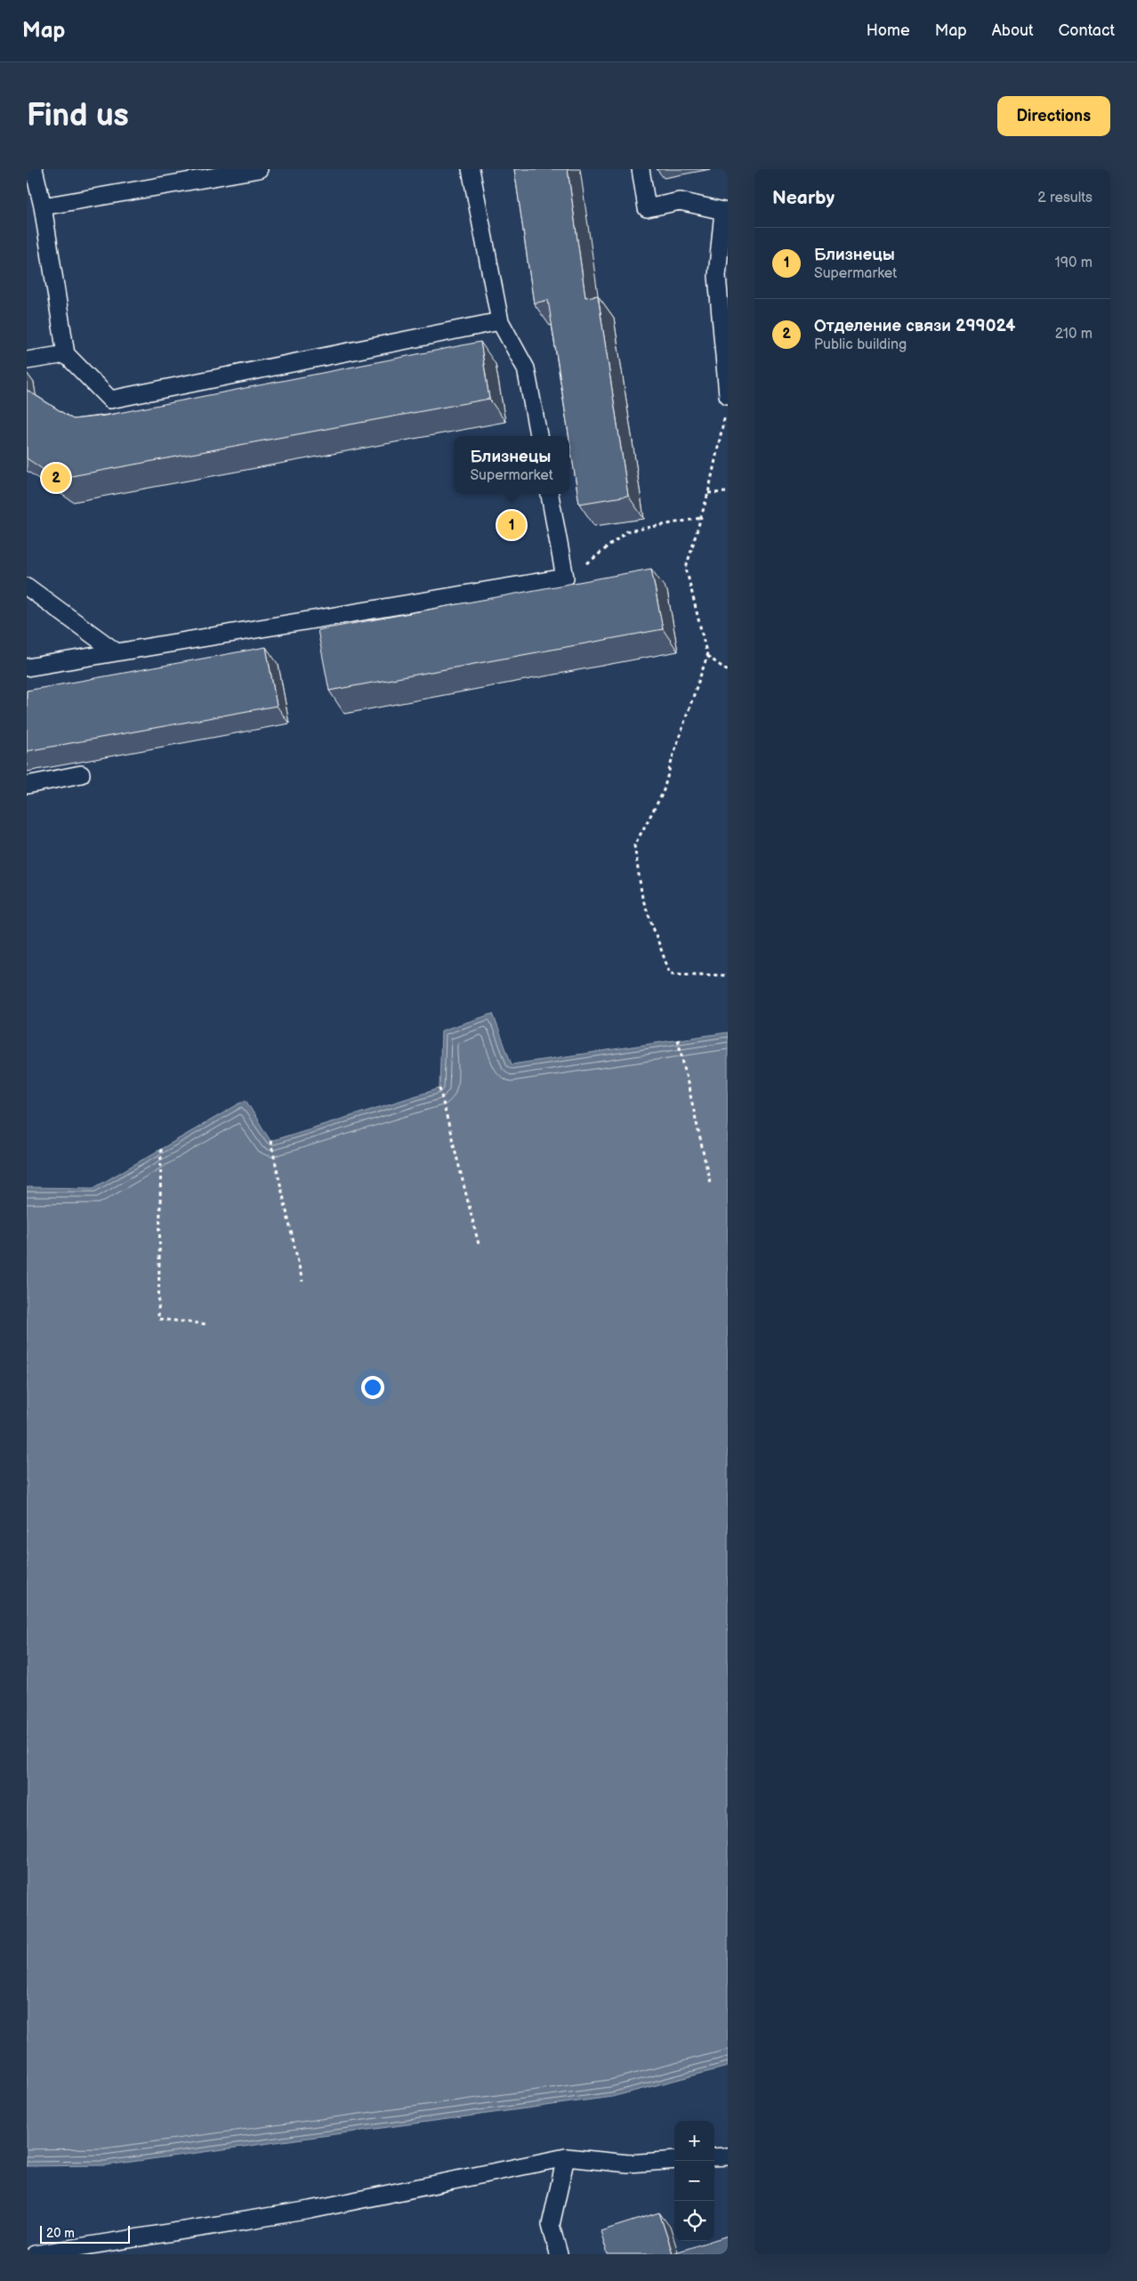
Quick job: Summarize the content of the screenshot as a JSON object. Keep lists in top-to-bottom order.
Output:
{
  "scale_bar": "20 m",
  "page": {
    "header": "Map",
    "nav": [
      "Home",
      "Map",
      "About",
      "Contact"
    ],
    "buttons": "Directions",
    "title": "Find us",
    "heading": ["Nearby", "2 results"],
    "list": [
      {
        "mark": "1",
        "name": "Близнецы",
        "note": "Supermarket",
        "value": "190 m"
      },
      {
        "mark": "2",
        "name": "Отделение связи 299024",
        "note": "Public building",
        "value": "210 m"
      }
    ],
    "popup": ["Близнецы", "Supermarket"],
    "pins": ["2", "1"],
    "map_buttons": ["+", "−"],
    "scale": "20 m"
  }
}
